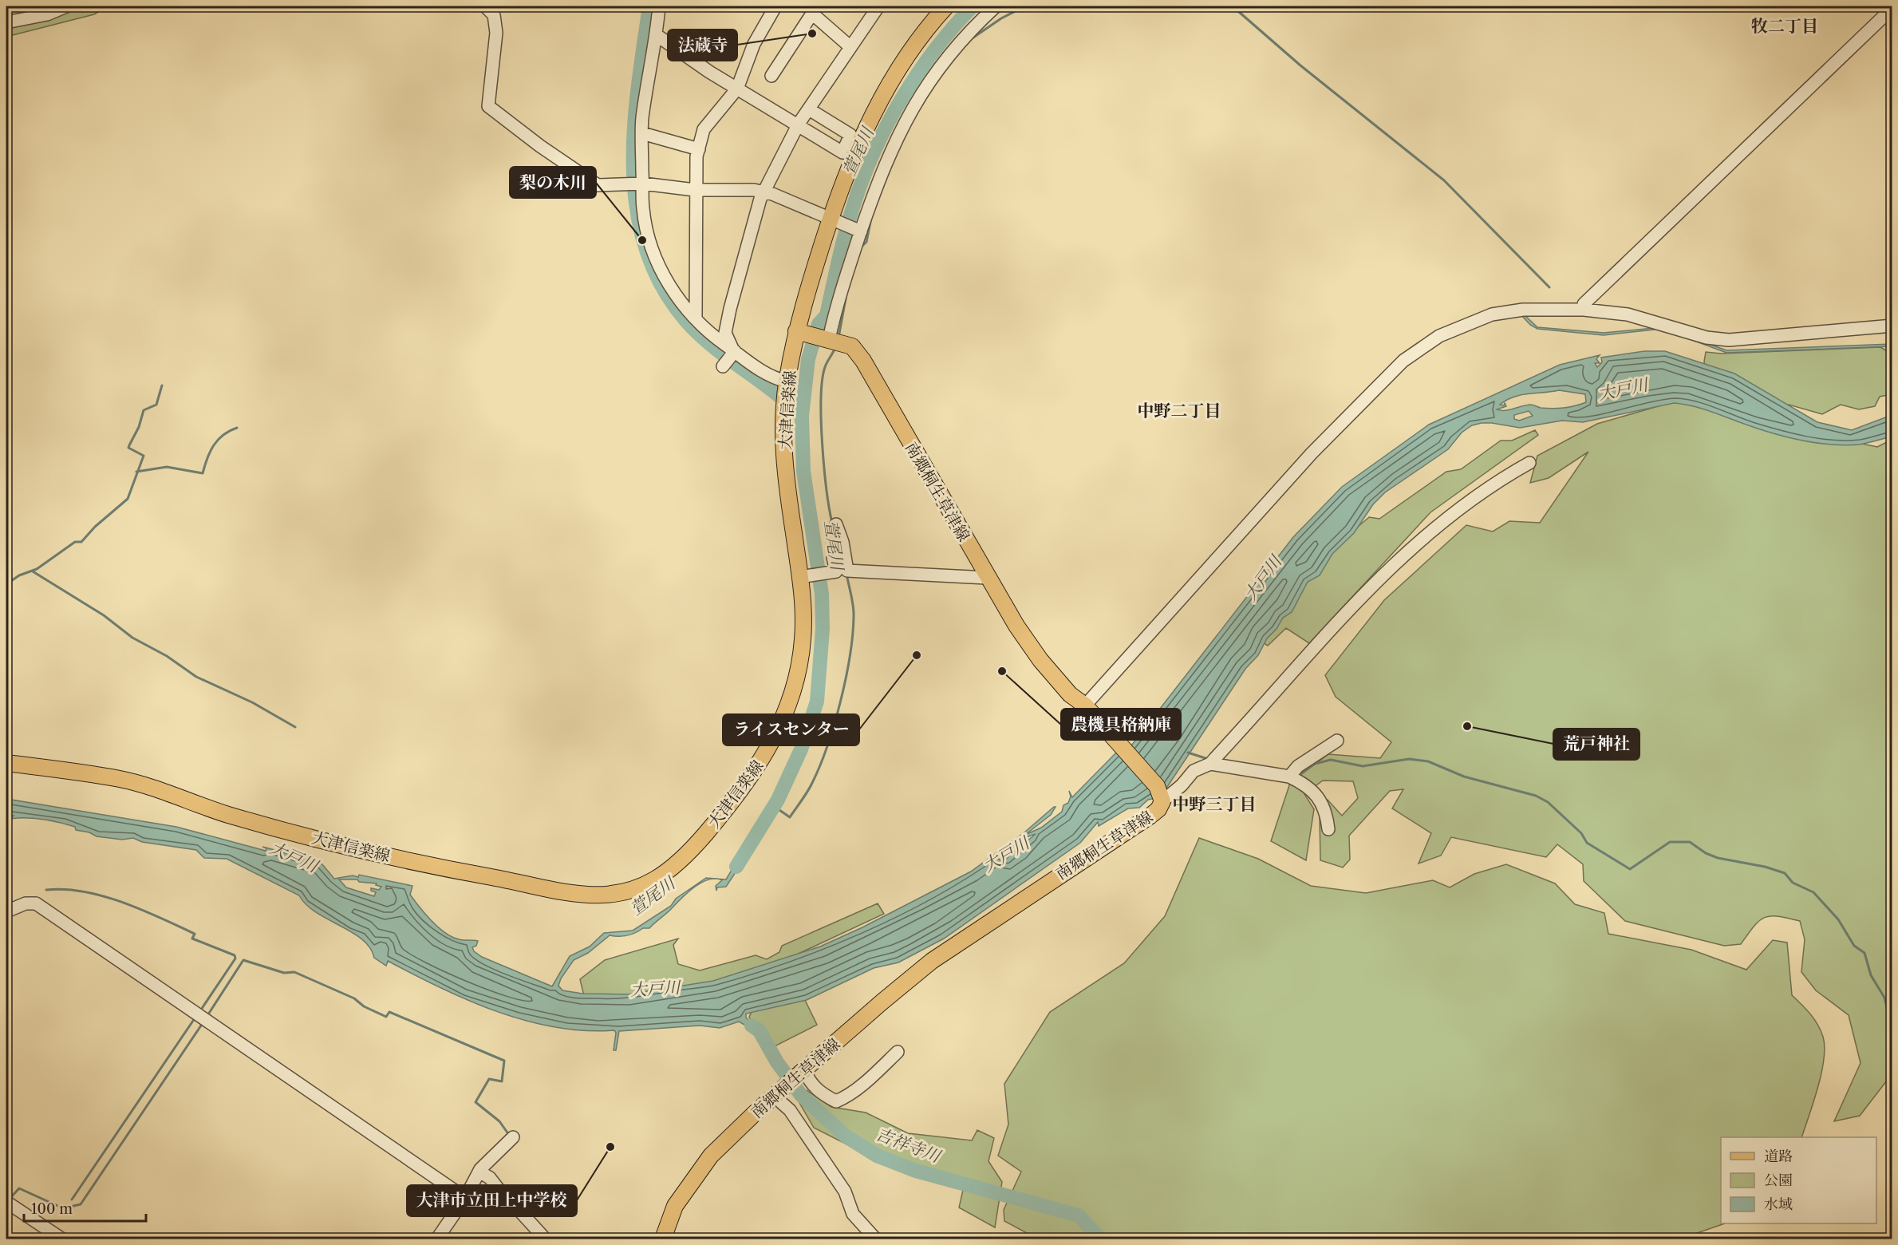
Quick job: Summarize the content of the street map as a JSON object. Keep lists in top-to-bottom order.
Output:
{
  "streets": {
    "main road": ["大津信楽線", "南郷桐生草津線"]
  },
  "crossings": [
    ["大津信楽線", "南郷桐生草津線"]
  ],
  "districts": ["牧二丁目", "中野二丁目", "中野三丁目"],
  "water": ["萱尾川", "大戸川", "吉祥寺川"],
  "places": [
    "法蔵寺",
    "梨の木川",
    "ライスセンター",
    "農機具格納庫",
    "荒戸神社",
    "大津市立田上中学校"
  ],
  "legend": ["道路", "公園", "水域"],
  "scale_bar": "100 m"
}
